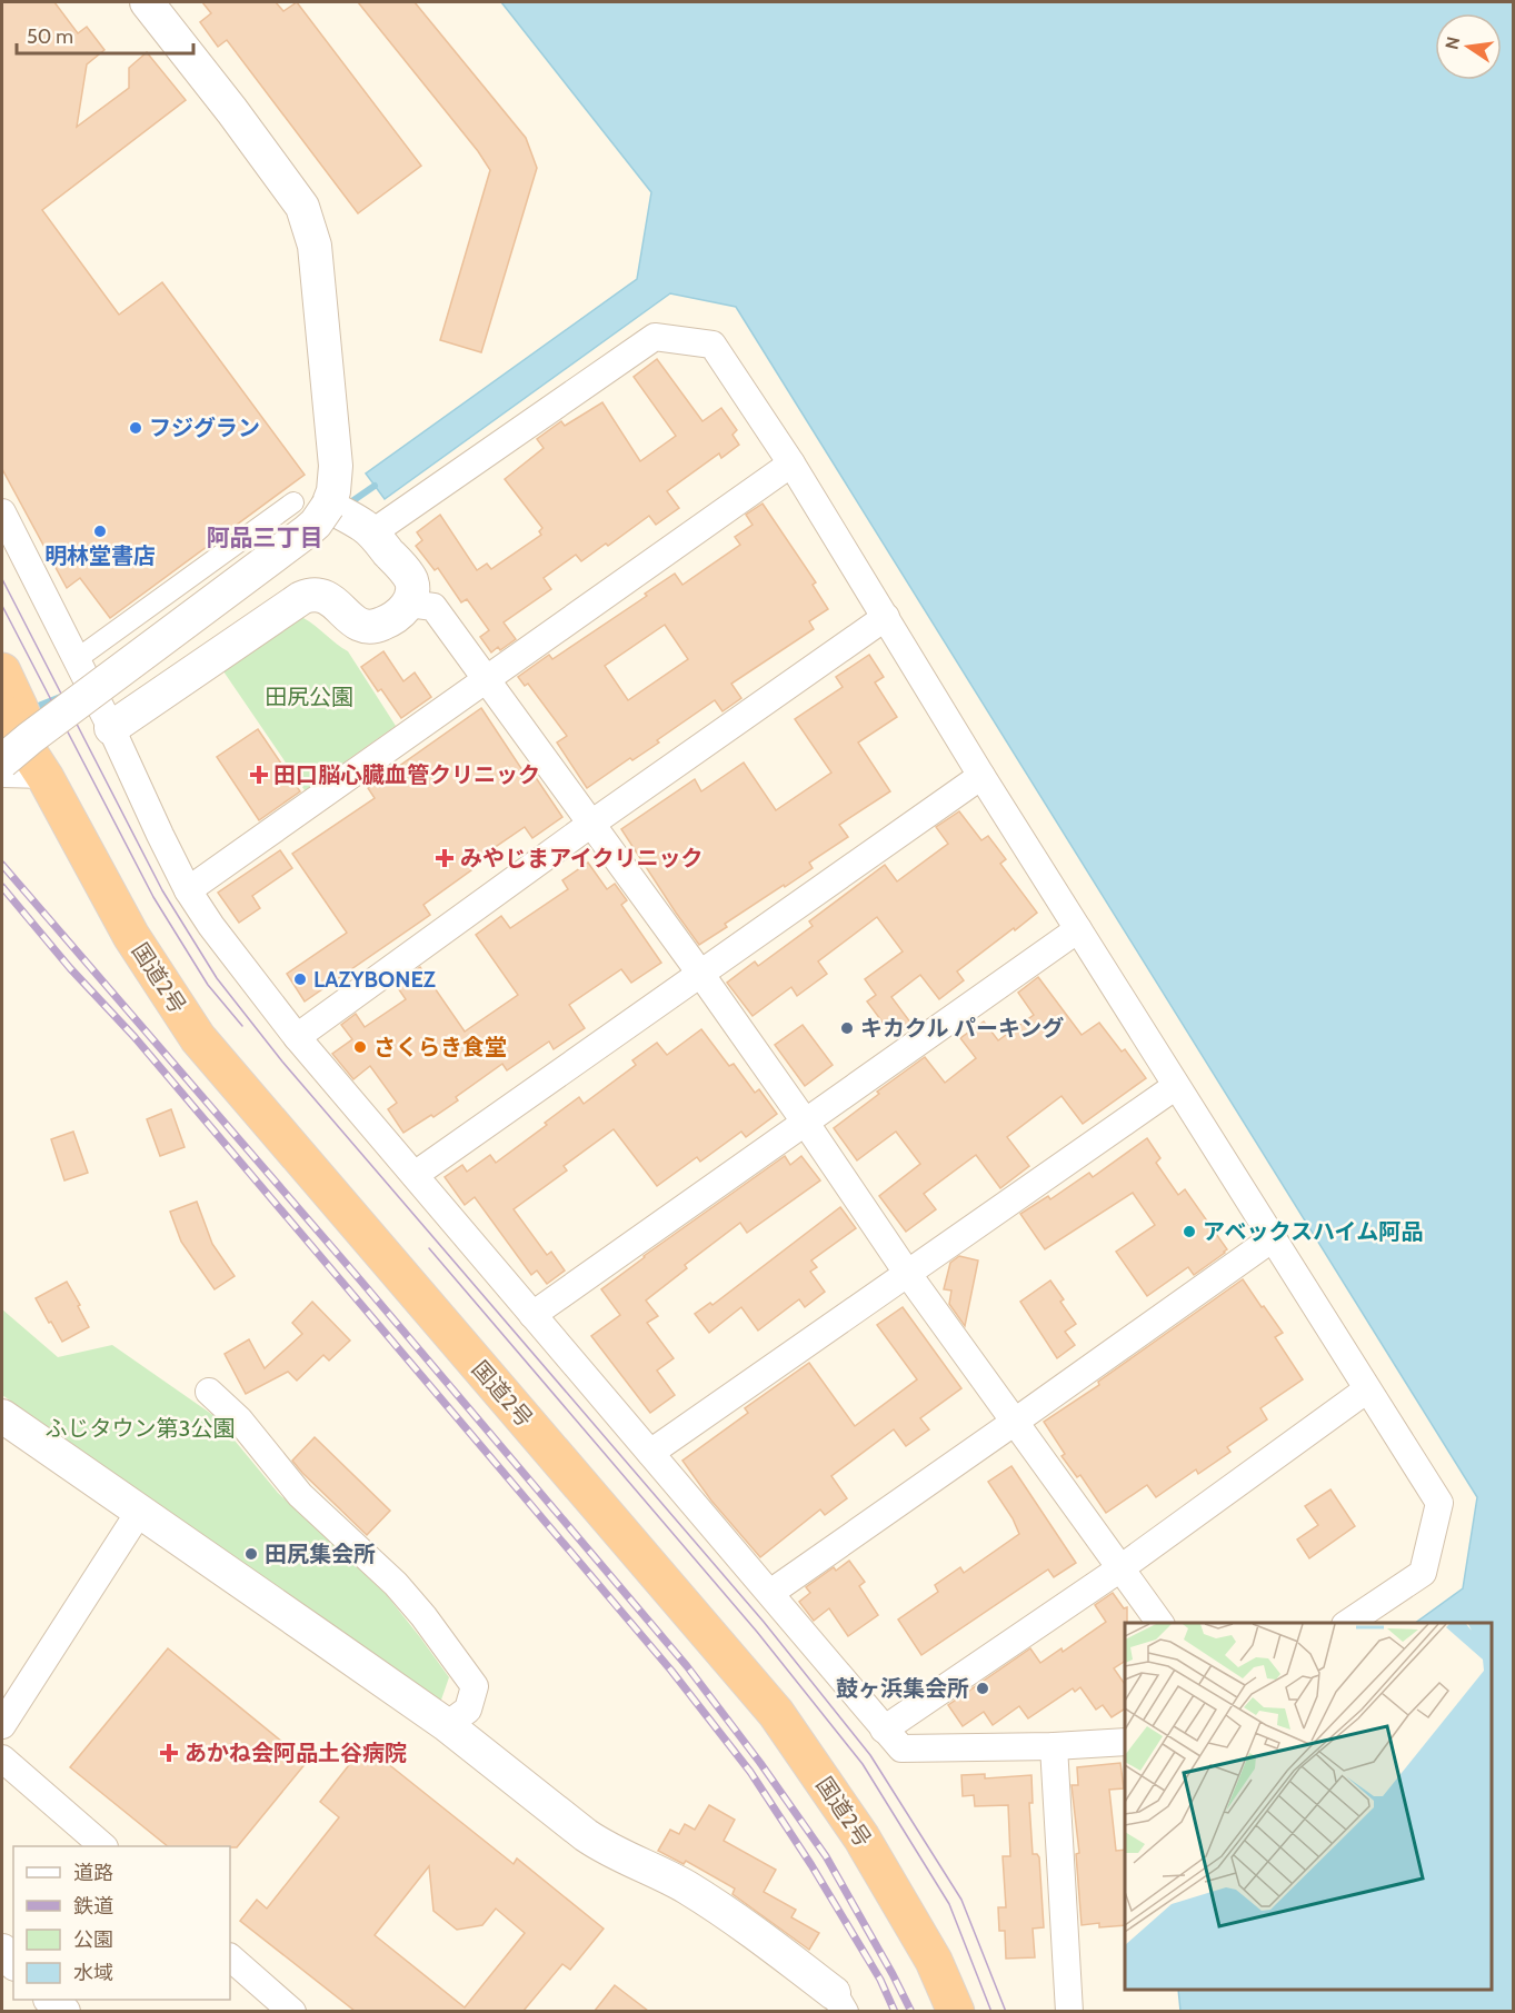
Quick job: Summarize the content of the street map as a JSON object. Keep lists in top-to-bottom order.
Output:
{
  "streets": {
    "highway": ["国道2号"]
  },
  "districts": ["阿品三丁目"],
  "parks": ["田尻公園", "ふじタウン第3公園"],
  "places": {
    "other": [
      "フジグラン",
      "明林堂書店",
      "LAZYBONEZ",
      "キカクル パーキング",
      "さくらき食堂",
      "アベックスハイム阿品",
      "田尻集会所",
      "鼓ヶ浜集会所"
    ],
    "health": ["田口脳心臓血管クリニック", "みやじまアイクリニック", "あかね会阿品土谷病院"]
  },
  "legend": [
    "道路",
    "鉄道",
    "公園",
    "水域"
  ],
  "scale_bar": "50 m",
  "north": "left"
}
